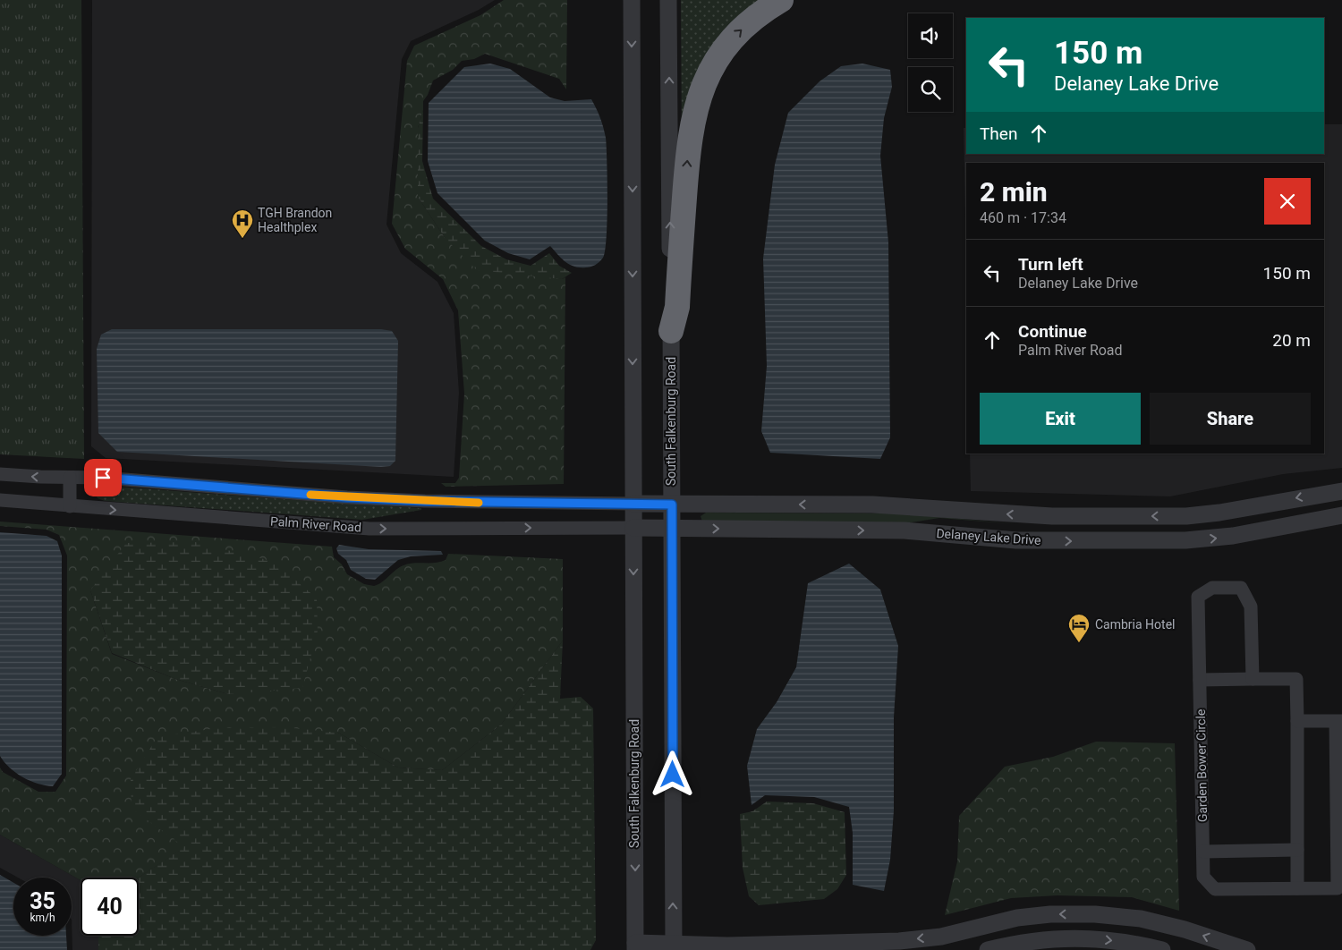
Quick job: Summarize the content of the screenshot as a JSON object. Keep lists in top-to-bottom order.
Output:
{
  "streets": {
    "street": [
      "South Falkenburg Road",
      "Palm River Road",
      "Delaney Lake Drive",
      "Garden Bower Circle"
    ]
  },
  "crossings": [
    ["South Falkenburg Road", "Palm River Road"],
    ["South Falkenburg Road", "Delaney Lake Drive"],
    ["Palm River Road", "Delaney Lake Drive"]
  ],
  "places": {
    "hospital": ["TGH Brandon Healthplex"],
    "hotel": ["Cambria Hotel"]
  },
  "page": {
    "turn": ["150 m", "Delaney Lake Drive"],
    "then": "Then",
    "heading": ["2 min", "460 m · 17:34"],
    "list": [
      {
        "name": "Turn left",
        "note": "Delaney Lake Drive",
        "value": "150 m"
      },
      {
        "name": "Continue",
        "note": "Palm River Road",
        "value": "20 m"
      }
    ],
    "buttons": ["Exit", "Share"],
    "speed": "35 km/h",
    "limit": "40"
  }
}
